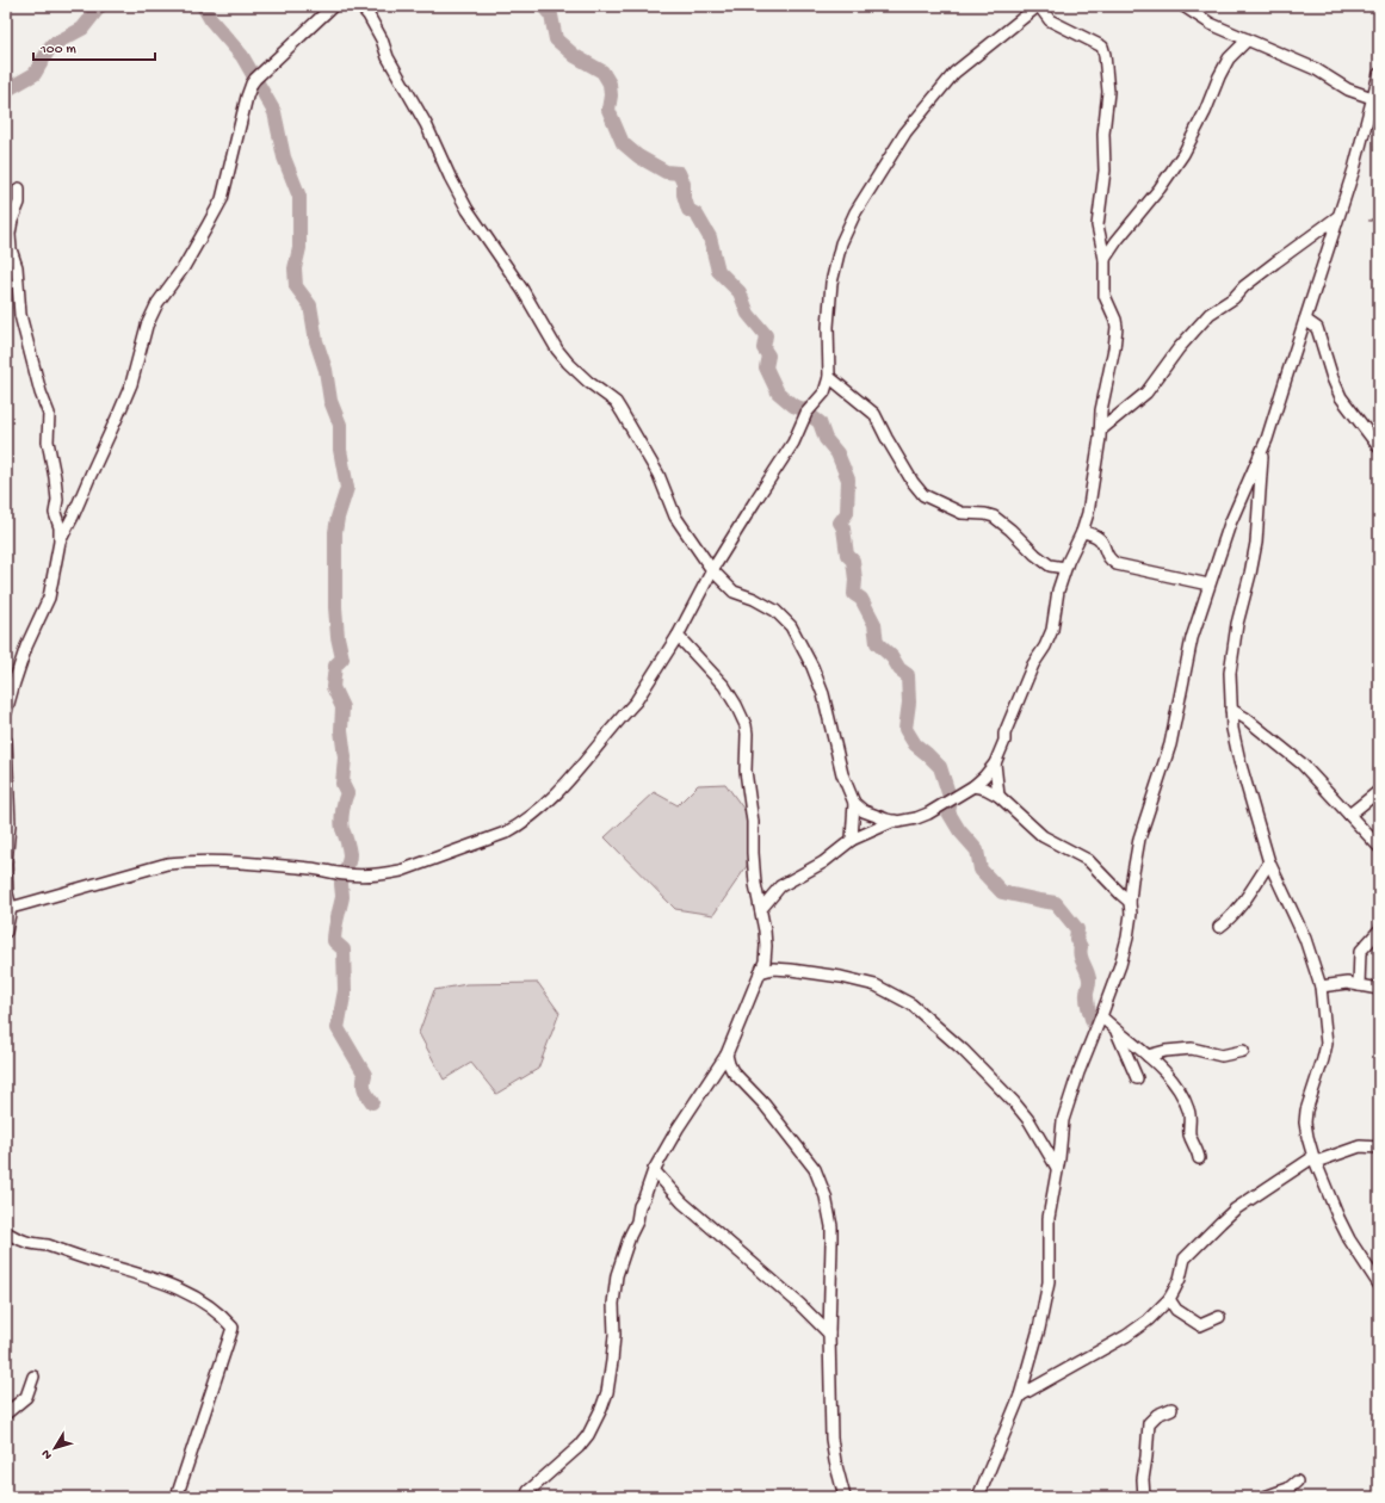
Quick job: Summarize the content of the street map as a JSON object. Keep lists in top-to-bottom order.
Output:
{
  "scale_bar": "100 m",
  "north": "bottom left"
}
